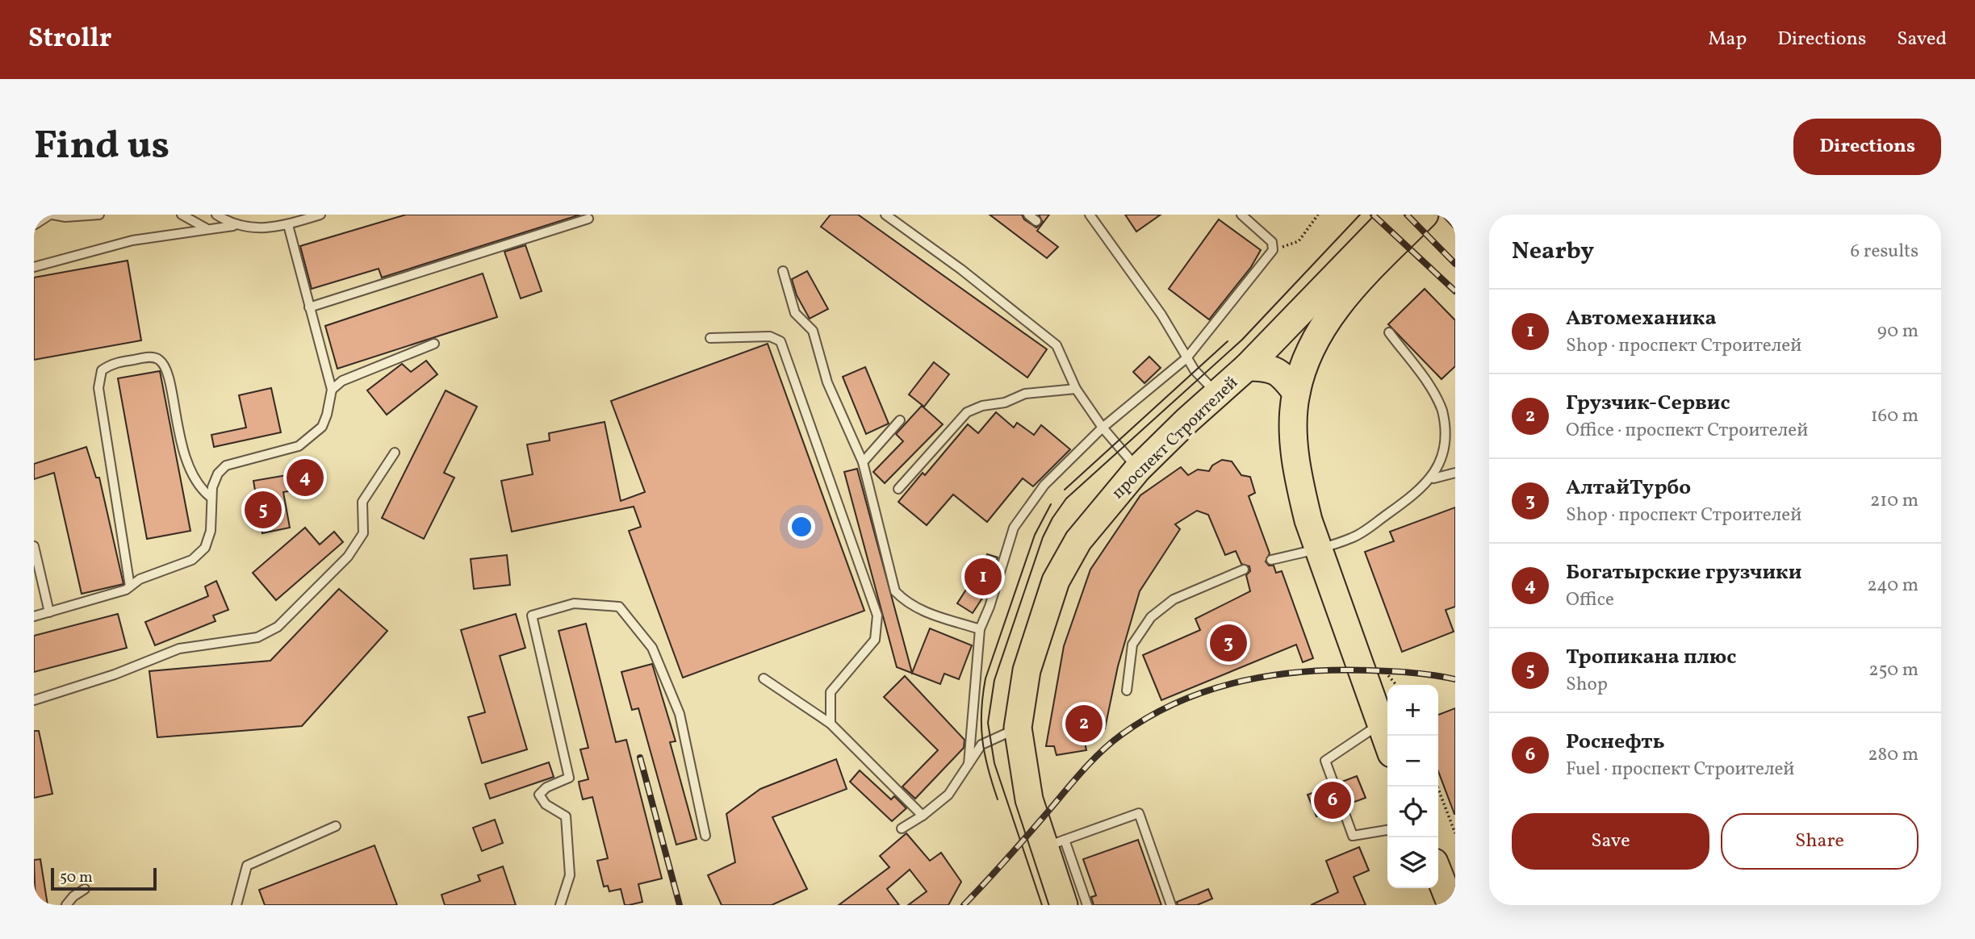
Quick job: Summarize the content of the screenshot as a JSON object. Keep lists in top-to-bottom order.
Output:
{
  "streets": {
    "main road": ["проспект Строителей"]
  },
  "scale_bar": "50 m",
  "page": {
    "header": "Strollr",
    "nav": ["Map", "Directions", "Saved"],
    "buttons": [
      "Directions",
      ["Save", "Share"]
    ],
    "title": "Find us",
    "heading": ["Nearby", "6 results"],
    "list": [
      {
        "mark": "1",
        "name": "Автомеханика",
        "note": "Shop · проспект Строителей",
        "value": "90 m"
      },
      {
        "mark": "2",
        "name": "Грузчик-Сервис",
        "note": "Office · проспект Строителей",
        "value": "160 m"
      },
      {
        "mark": "3",
        "name": "АлтайТурбо",
        "note": "Shop · проспект Строителей",
        "value": "210 m"
      },
      {
        "mark": "4",
        "name": "Богатырские грузчики",
        "note": "Office",
        "value": "240 m"
      },
      {
        "mark": "5",
        "name": "Тропикана плюс",
        "note": "Shop",
        "value": "250 m"
      },
      {
        "mark": "6",
        "name": "Роснефть",
        "note": "Fuel · проспект Строителей",
        "value": "280 m"
      }
    ],
    "pins": [
      "4",
      "5",
      "1",
      "3",
      "2",
      "6"
    ],
    "map_buttons": ["+", "−"],
    "scale": "50 m"
  }
}
